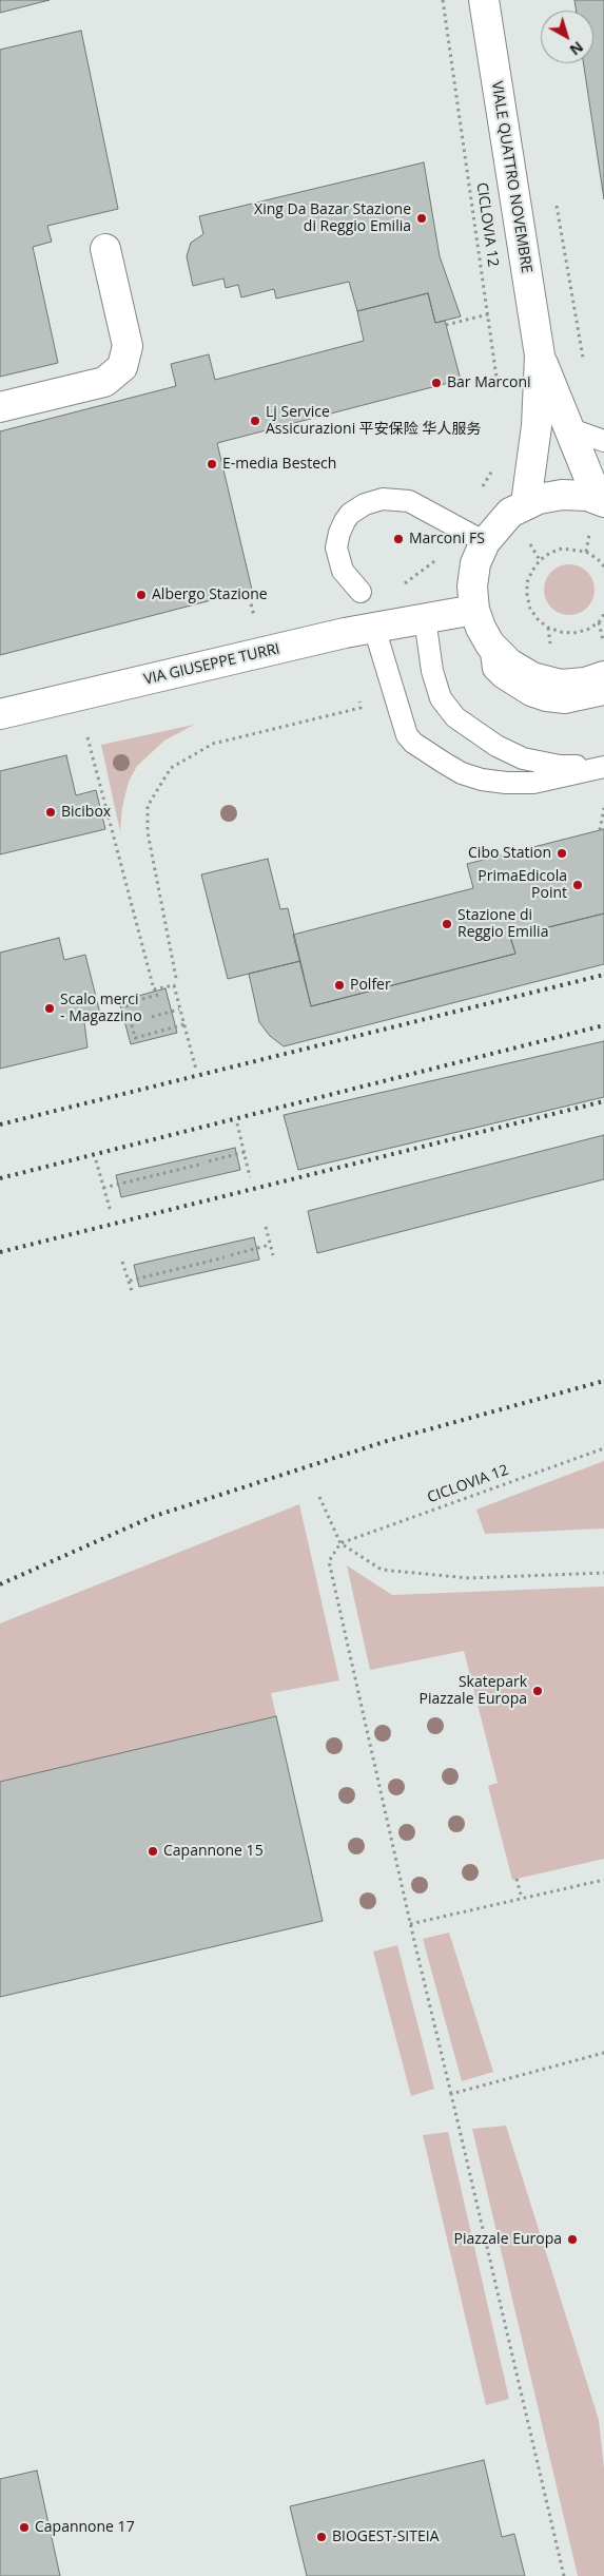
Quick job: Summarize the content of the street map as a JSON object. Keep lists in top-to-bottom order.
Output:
{
  "streets": {
    "street": ["VIALE QUATTRO NOVEMBRE", "VIA GIUSEPPE TURRI"],
    "path": ["CICLOVIA 12"]
  },
  "places": [
    "Xing Da Bazar Stazione di Reggio Emilia",
    "Bar Marconi",
    "Lj Service Assicurazioni 平安保险 华人服务",
    "E-media Bestech",
    "Marconi FS",
    "Albergo Stazione",
    "Bicibox",
    "Cibo Station",
    "PrimaEdicola Point",
    "Stazione di Reggio Emilia",
    "Polfer",
    "Scalo merci - Magazzino",
    "Skatepark Piazzale Europa",
    "Capannone 15",
    "Piazzale Europa",
    "Capannone 17",
    "BIOGEST-SITEIA"
  ],
  "north": "bottom right"
}
